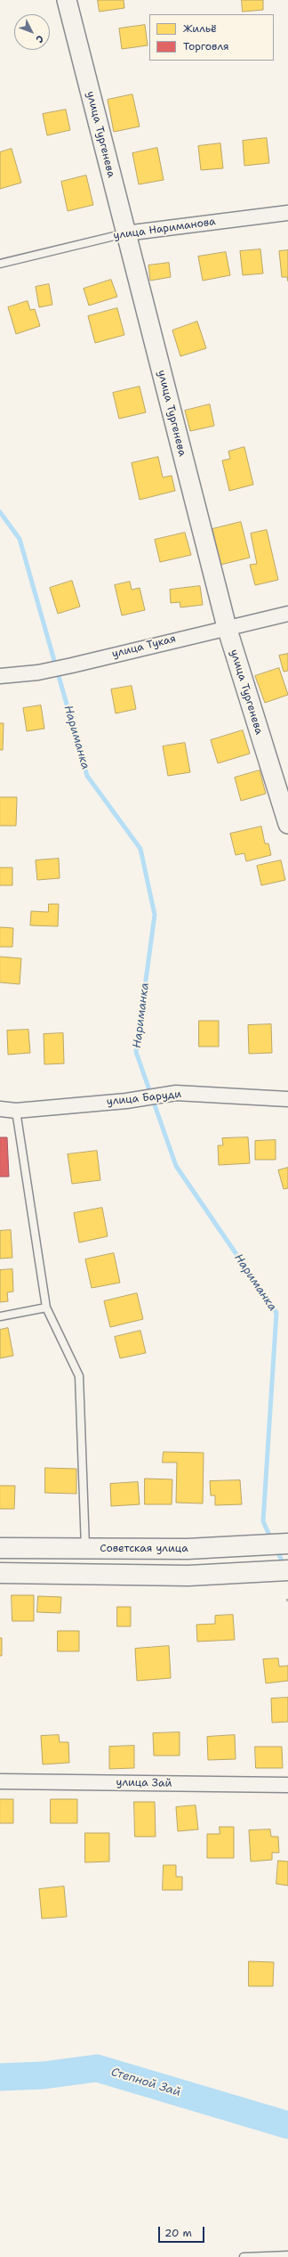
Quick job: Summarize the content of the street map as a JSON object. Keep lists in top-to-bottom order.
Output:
{
  "streets": {
    "main road": ["Советская улица"],
    "street": [
      "улица Тургенева",
      "улица Нариманова",
      "улица Тукая",
      "улица Баруди",
      "улица Зай"
    ]
  },
  "crossings": [
    ["улица Тургенева", "улица Нариманова"],
    ["улица Тургенева", "улица Тукая"]
  ],
  "water": ["Нариманка", "Степной Зай"],
  "legend": ["Жильё", "Торговля"],
  "scale_bar": "20 m",
  "north": "bottom right"
}
